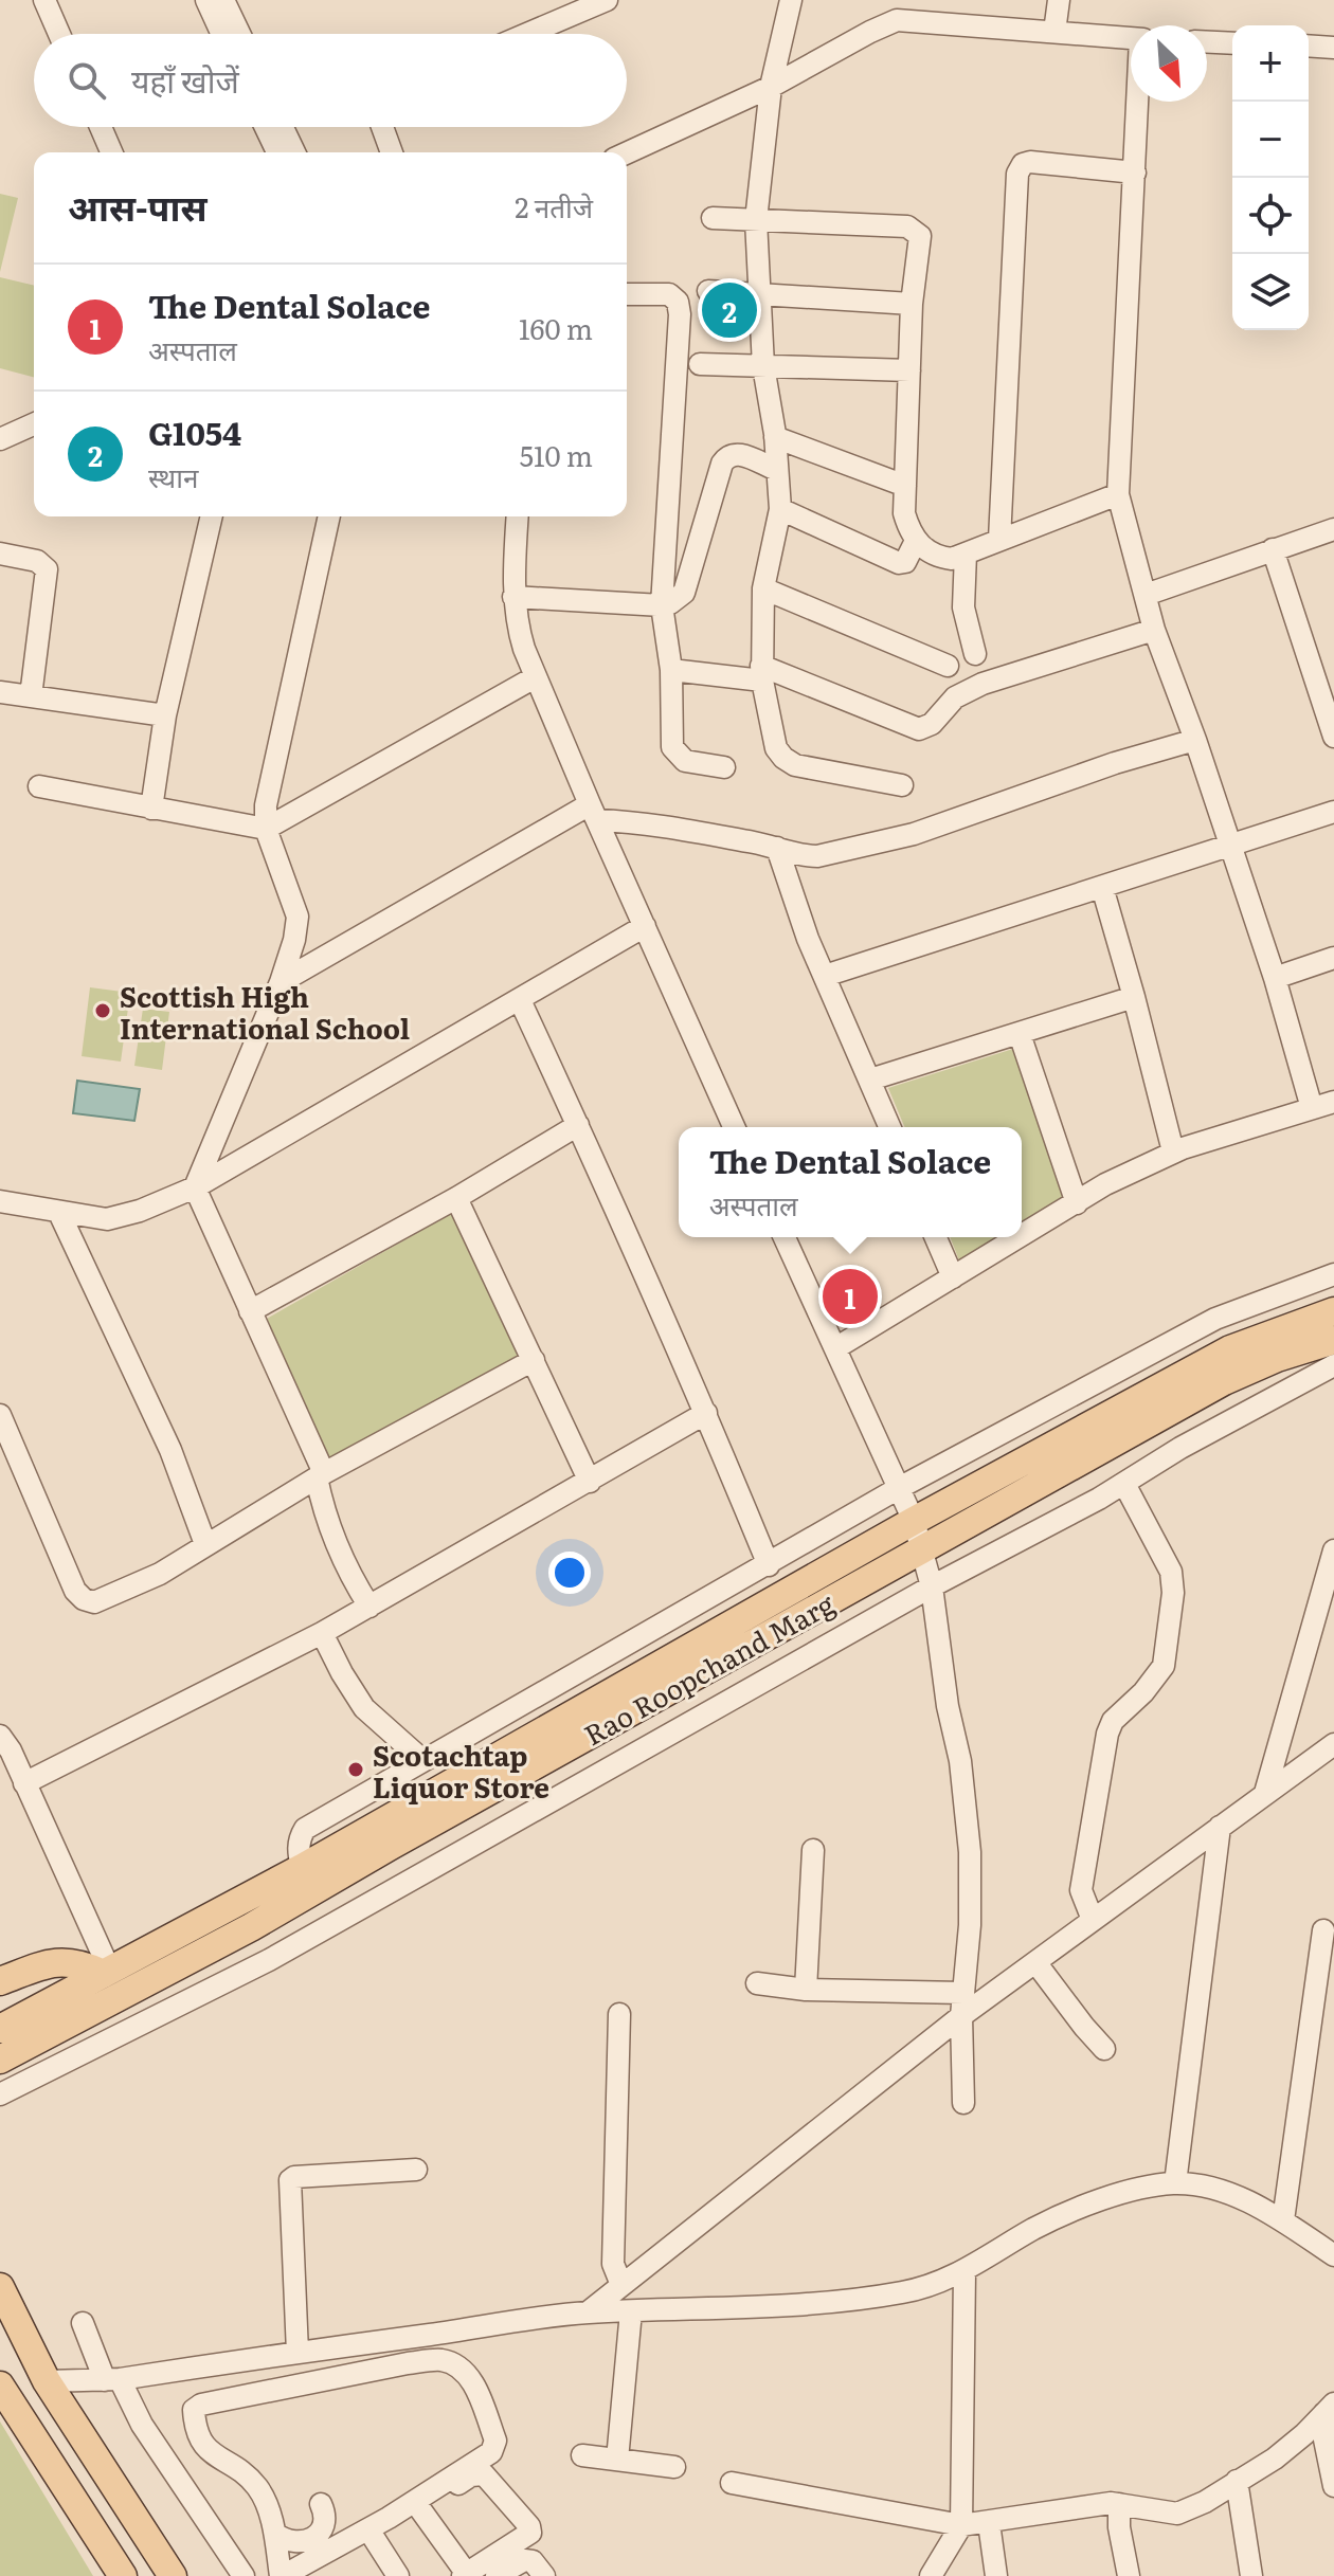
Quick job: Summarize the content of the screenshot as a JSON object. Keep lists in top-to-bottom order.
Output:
{
  "streets": {
    "main road": ["Rao Roopchand Marg"]
  },
  "places": ["Scottish High International School", "Scotachtap Liquor Store"],
  "north": "bottom right",
  "page": {
    "map_buttons": ["+", "−"],
    "search": "यहाँ खोजें",
    "heading": ["आस-पास", "2 नतीजे"],
    "list": [
      {
        "mark": "1",
        "name": "The Dental Solace",
        "note": "अस्पताल",
        "value": "160 m"
      },
      {
        "mark": "2",
        "name": "G1054",
        "note": "स्थान",
        "value": "510 m"
      }
    ],
    "pins": ["2", "1"],
    "popup": ["The Dental Solace", "अस्पताल"]
  }
}
